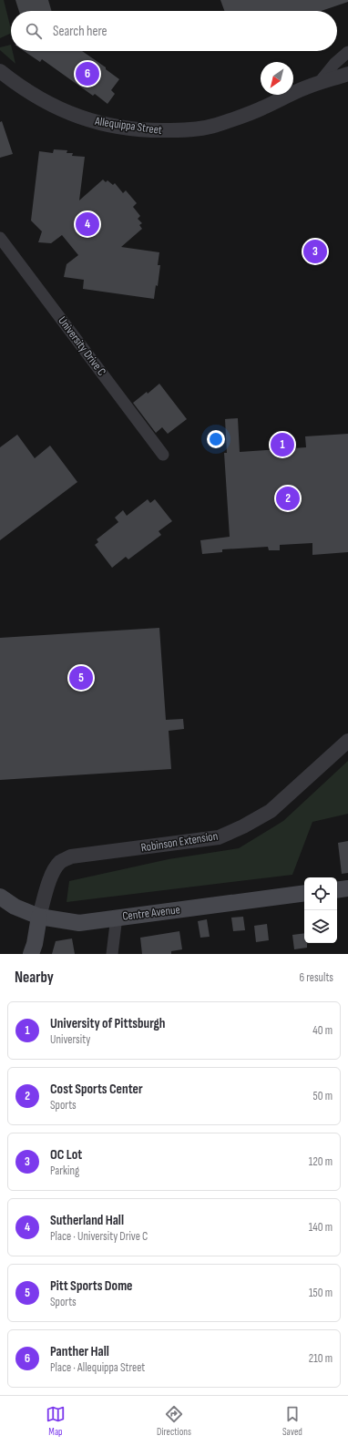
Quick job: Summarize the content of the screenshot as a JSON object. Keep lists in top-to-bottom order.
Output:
{
  "streets": {
    "main road": ["Centre Avenue"],
    "street": ["Allequippa Street", "University Drive C", "Robinson Extension"]
  },
  "crossings": [
    ["Robinson Extension", "Centre Avenue"]
  ],
  "north": "bottom left",
  "page": {
    "search": "Search here",
    "pins": [
      "6",
      "4",
      "3",
      "1",
      "2",
      "5"
    ],
    "heading": ["Nearby", "6 results"],
    "list": [
      {
        "mark": "1",
        "name": "University of Pittsburgh",
        "note": "University",
        "value": "40 m"
      },
      {
        "mark": "2",
        "name": "Cost Sports Center",
        "note": "Sports",
        "value": "50 m"
      },
      {
        "mark": "3",
        "name": "OC Lot",
        "note": "Parking",
        "value": "120 m"
      },
      {
        "mark": "4",
        "name": "Sutherland Hall",
        "note": "Place · University Drive C",
        "value": "140 m"
      },
      {
        "mark": "5",
        "name": "Pitt Sports Dome",
        "note": "Sports",
        "value": "150 m"
      },
      {
        "mark": "6",
        "name": "Panther Hall",
        "note": "Place · Allequippa Street",
        "value": "210 m"
      }
    ],
    "nav": ["Map", "Directions", "Saved"]
  }
}
